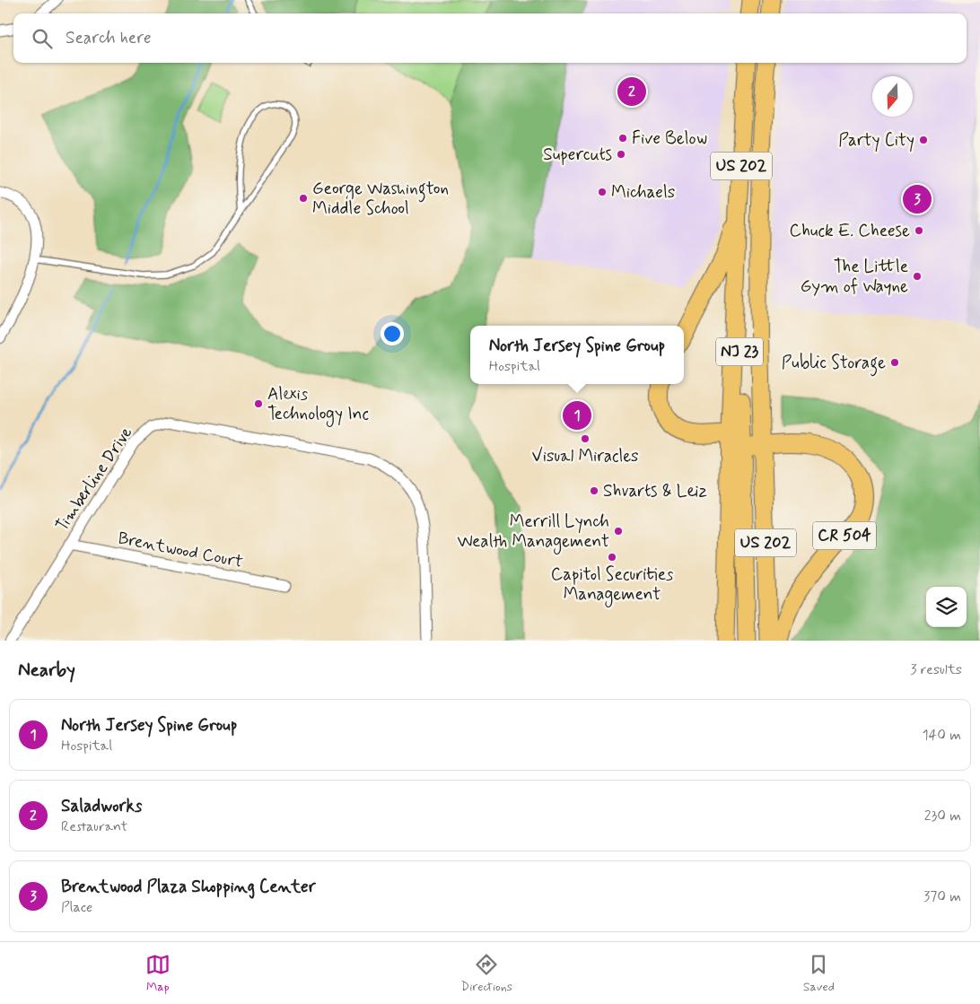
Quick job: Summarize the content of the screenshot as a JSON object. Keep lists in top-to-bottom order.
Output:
{
  "streets": {
    "highway": ["US 202", "NJ 23", "CR 504"],
    "street": ["Timberline Drive", "Brentwood Court"]
  },
  "crossings": [
    ["US 202", "NJ 23"],
    ["US 202", "CR 504"],
    ["NJ 23", "CR 504"],
    ["Timberline Drive", "Brentwood Court"]
  ],
  "places": [
    "Five Below",
    "Party City",
    "Supercuts",
    "Michaels",
    "George Washington Middle School",
    "Chuck E. Cheese",
    "The Little Gym of Wayne",
    "Public Storage",
    "Alexis Technology Inc",
    "Visual Miracles",
    "Shvarts & Leiz",
    "Merrill Lynch Wealth Management",
    "Capitol Securities Management"
  ],
  "north": "bottom",
  "page": {
    "search": "Search here",
    "pins": ["2", "3", "1"],
    "popup": ["North Jersey Spine Group", "Hospital"],
    "heading": ["Nearby", "3 results"],
    "list": [
      {
        "mark": "1",
        "name": "North Jersey Spine Group",
        "note": "Hospital",
        "value": "140 m"
      },
      {
        "mark": "2",
        "name": "Saladworks",
        "note": "Restaurant",
        "value": "230 m"
      },
      {
        "mark": "3",
        "name": "Brentwood Plaza Shopping Center",
        "note": "Place",
        "value": "370 m"
      }
    ],
    "nav": ["Map", "Directions", "Saved"]
  }
}
